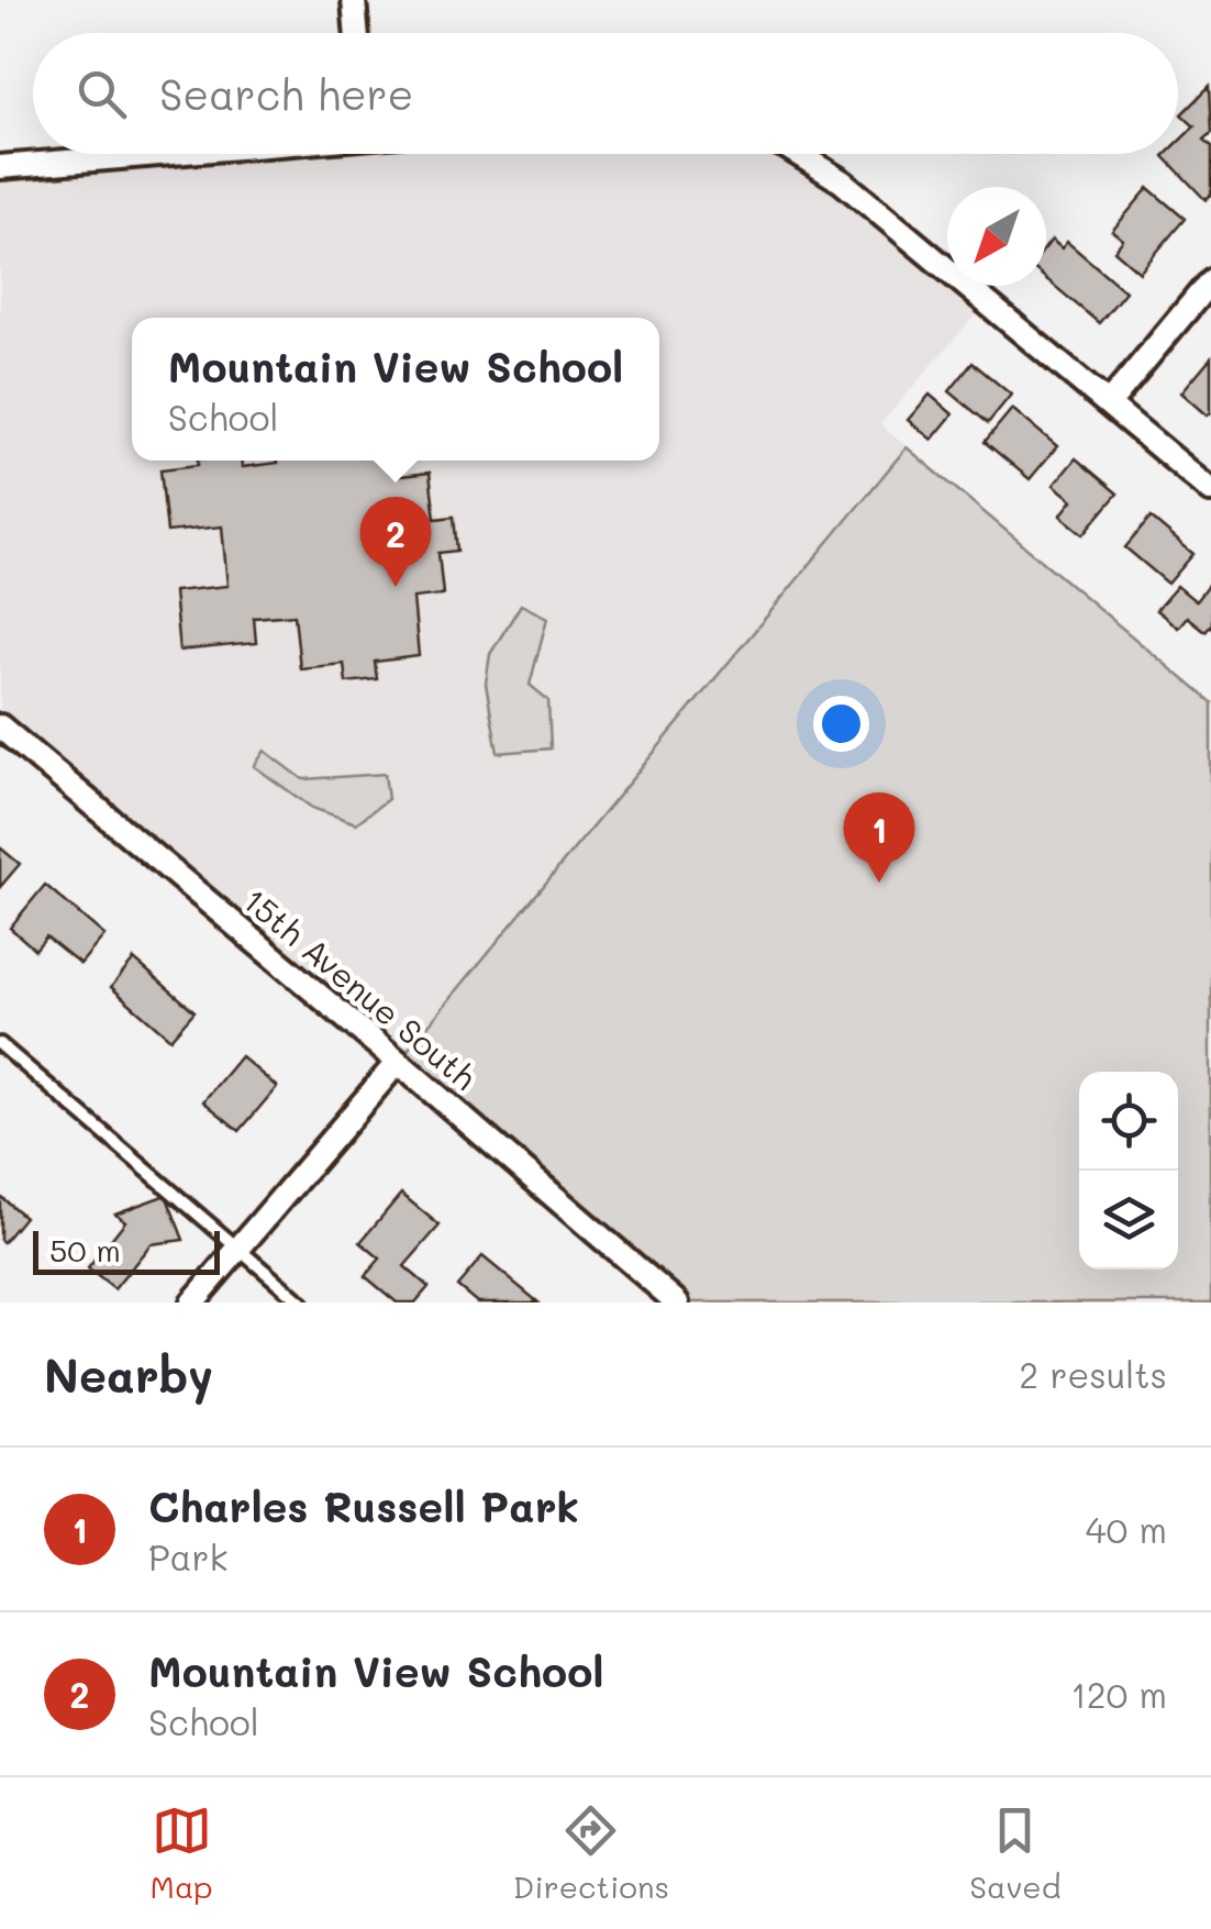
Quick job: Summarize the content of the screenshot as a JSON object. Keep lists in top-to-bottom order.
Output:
{
  "streets": {
    "street": ["15th Avenue South"]
  },
  "scale_bar": "50 m",
  "north": "bottom left",
  "page": {
    "search": "Search here",
    "popup": ["Mountain View School", "School"],
    "pins": ["2", "1"],
    "scale": "50 m",
    "heading": ["Nearby", "2 results"],
    "list": [
      {
        "mark": "1",
        "name": "Charles Russell Park",
        "note": "Park",
        "value": "40 m"
      },
      {
        "mark": "2",
        "name": "Mountain View School",
        "note": "School",
        "value": "120 m"
      }
    ],
    "nav": ["Map", "Directions", "Saved"]
  }
}
